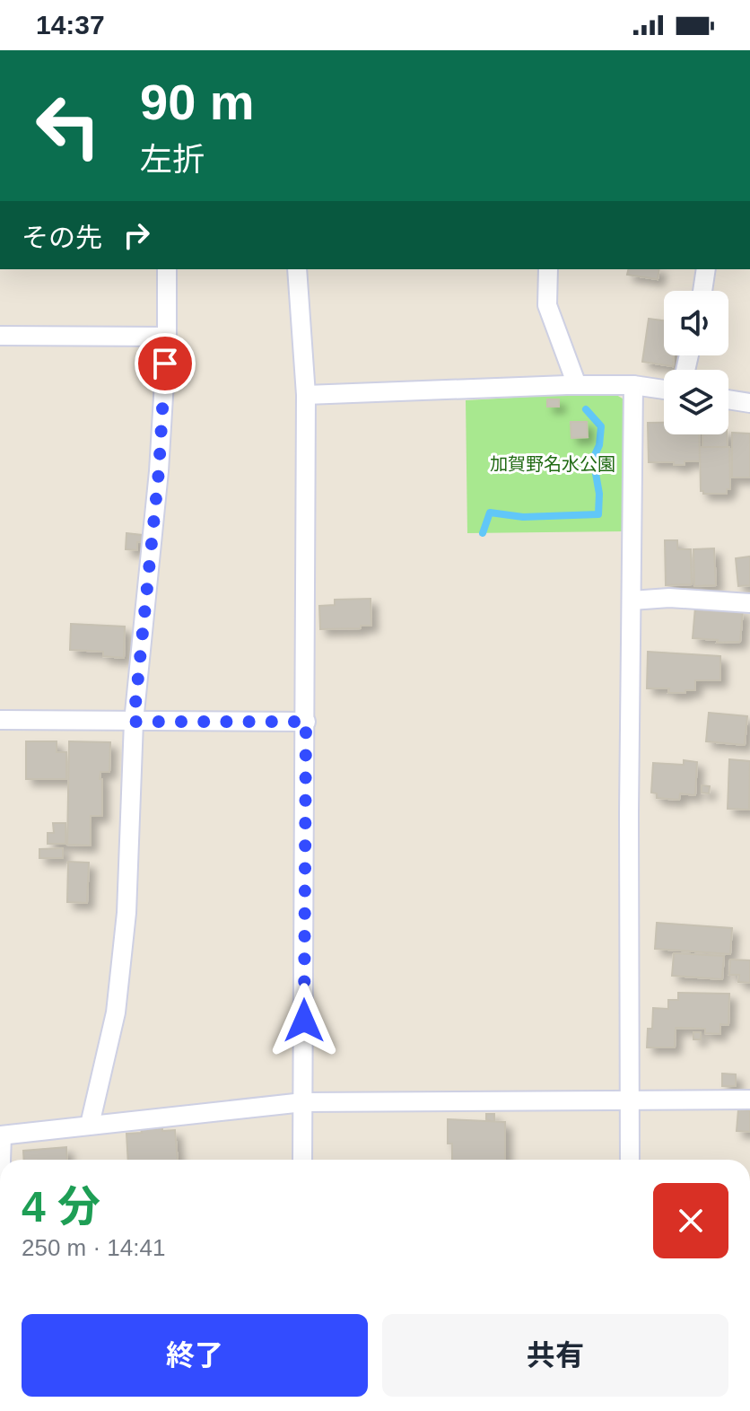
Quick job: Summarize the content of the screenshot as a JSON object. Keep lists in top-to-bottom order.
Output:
{
  "parks": ["加賀野名水公園"],
  "page": {
    "status": "14:37",
    "turn": ["90 m", "左折"],
    "then": "その先",
    "heading": ["4 分", "250 m · 14:41"],
    "buttons": ["終了", "共有"]
  }
}
